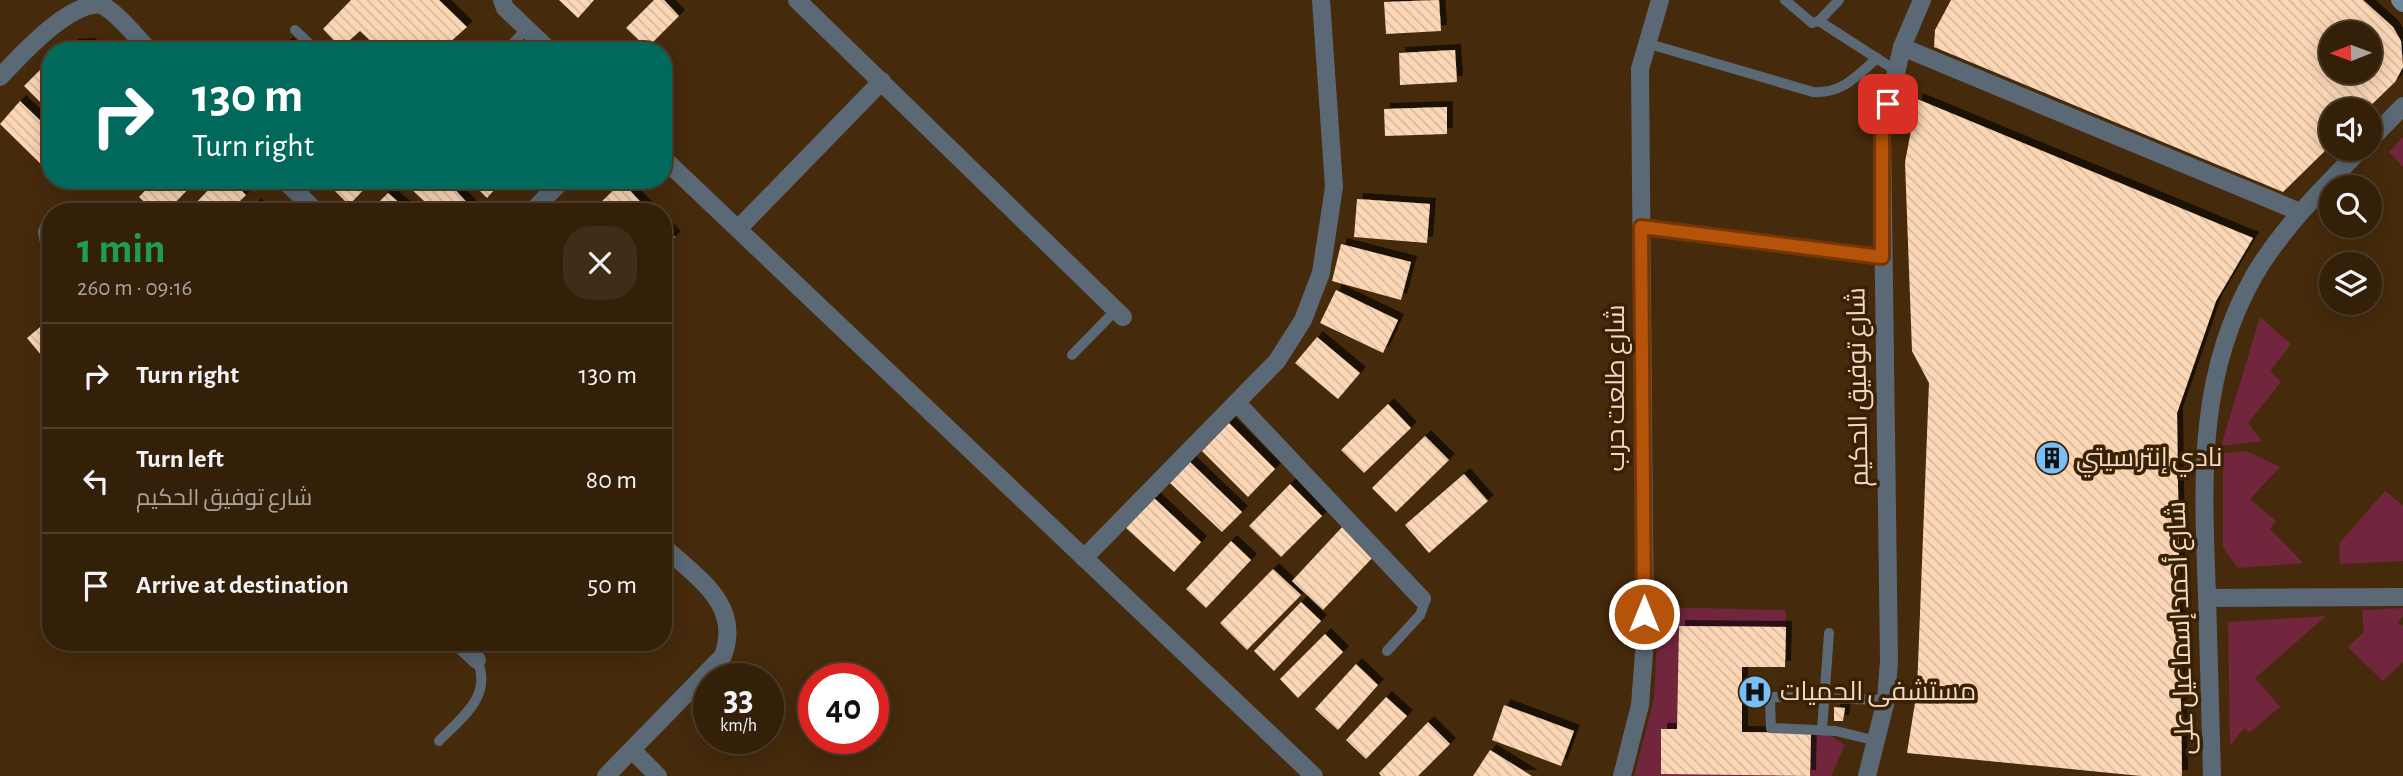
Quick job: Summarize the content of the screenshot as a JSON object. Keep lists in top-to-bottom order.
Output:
{
  "streets": {
    "street": ["شارع توفيق الحكيم", "شارع طلعت حرب", "شارع أحمد إسماعيل على"]
  },
  "places": {
    "building": ["نادي إنتر سيتي"],
    "hospital": ["مستشفى الحميات"]
  },
  "north": "left",
  "page": {
    "turn": ["130 m", "Turn right"],
    "heading": ["1 min", "260 m · 09:16"],
    "list": [
      {
        "name": "Turn right",
        "value": "130 m"
      },
      {
        "name": "Turn left",
        "note": "شارع توفيق الحكيم",
        "value": "80 m"
      },
      {
        "name": "Arrive at destination",
        "value": "50 m"
      }
    ],
    "speed": "33 km/h",
    "limit": "40"
  }
}
